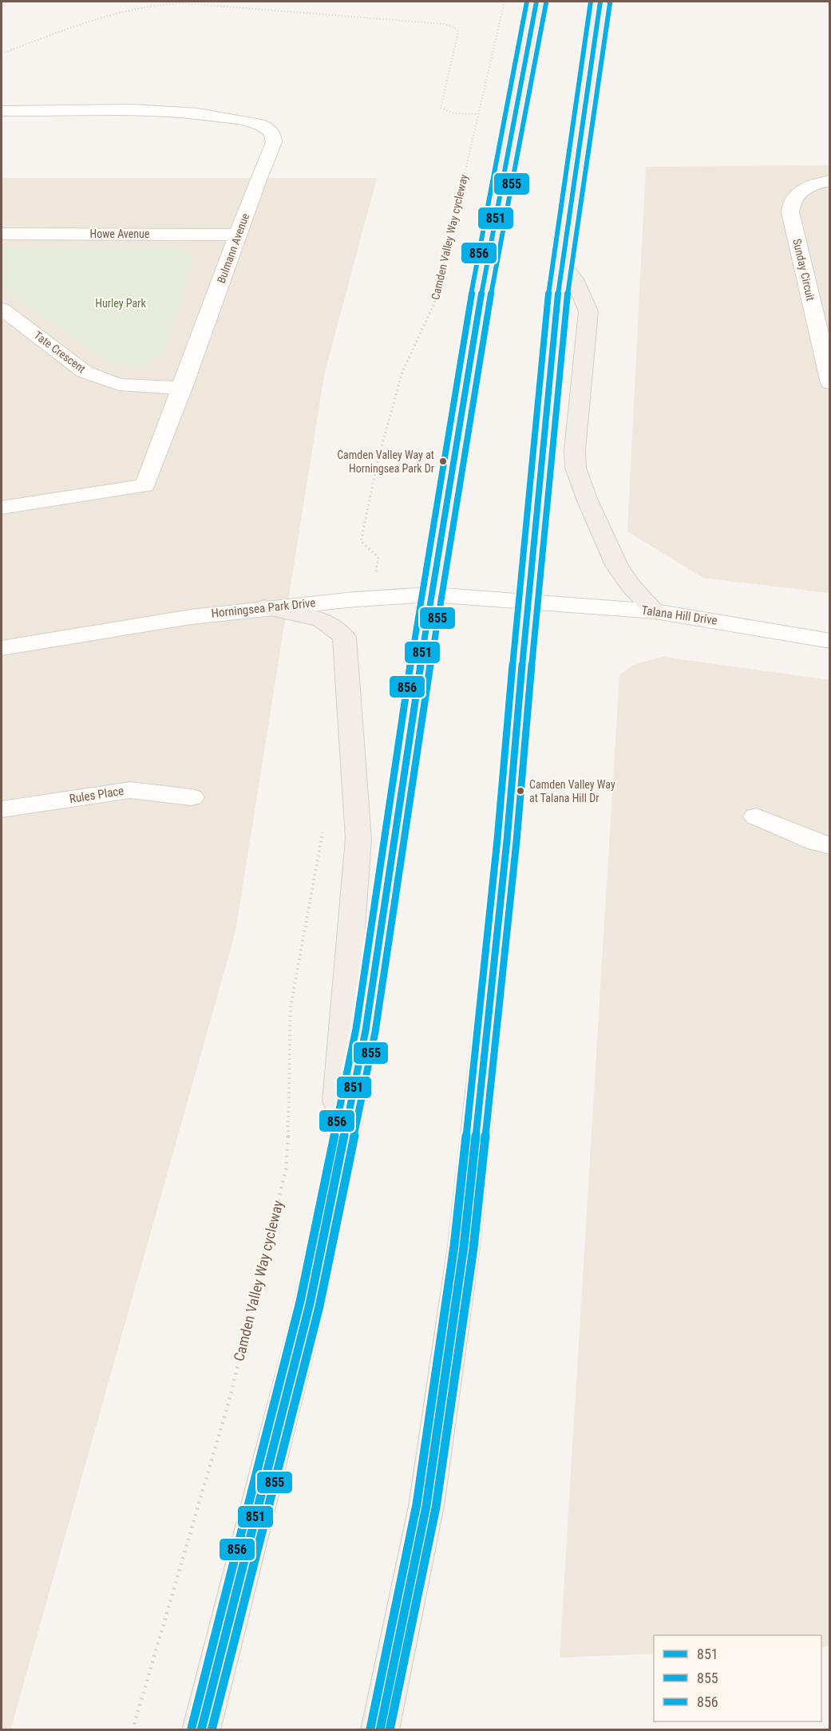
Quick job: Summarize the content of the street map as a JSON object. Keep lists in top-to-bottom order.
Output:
{
  "streets": {
    "street": [
      "Howe Avenue",
      "Bulmann Avenue",
      "Sunday Circuit",
      "Tate Crescent",
      "Horningsea Park Drive",
      "Talana Hill Drive",
      "Rules Place"
    ],
    "path": ["Camden Valley Way cycleway"]
  },
  "crossings": [
    ["Howe Avenue", "Bulmann Avenue"],
    ["Bulmann Avenue", "Tate Crescent"],
    ["Horningsea Park Drive", "Talana Hill Drive"]
  ],
  "parks": ["Hurley Park"],
  "places": ["Camden Valley Way at Horningsea Park Dr", "Camden Valley Way at Talana Hill Dr"],
  "lines": ["transit line 851", "transit line 856", "transit line 855"],
  "legend": ["851", "855", "856"]
}
